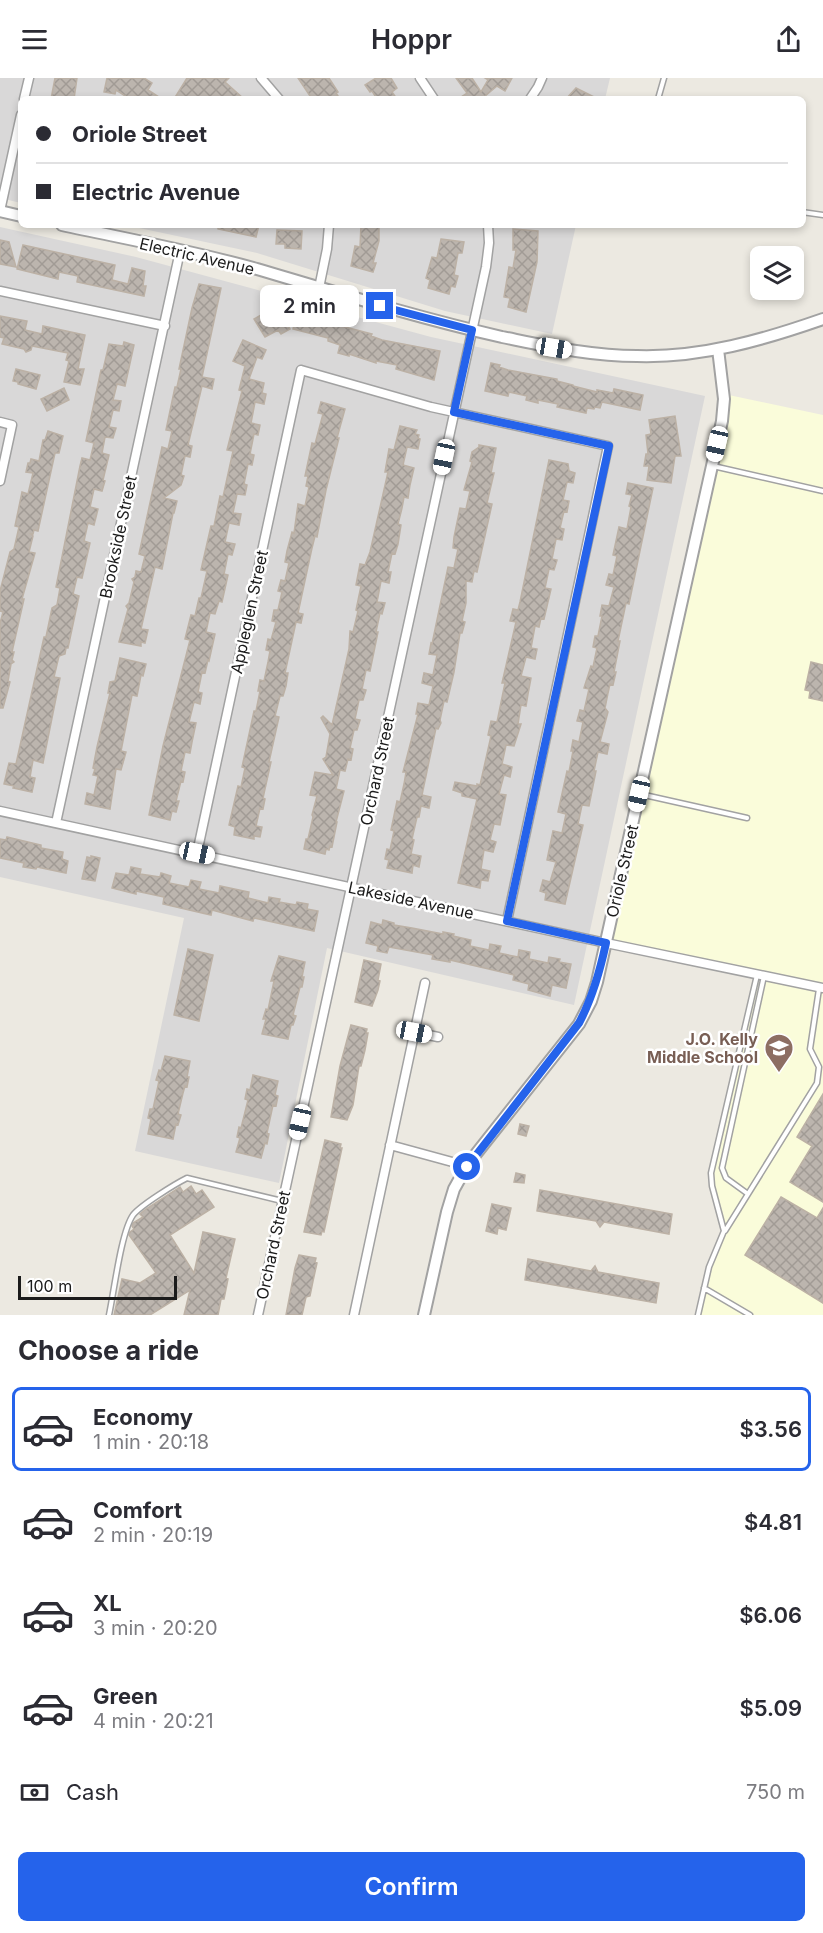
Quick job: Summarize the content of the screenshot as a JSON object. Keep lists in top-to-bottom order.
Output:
{
  "streets": {
    "street": [
      "Electric Avenue",
      "Brookside Street",
      "Appleglen Street",
      "Orchard Street",
      "Oriole Street",
      "Lakeside Avenue"
    ]
  },
  "crossings": [
    ["Electric Avenue", "Brookside Street"],
    ["Electric Avenue", "Orchard Street"],
    ["Electric Avenue", "Oriole Street"],
    ["Brookside Street", "Lakeside Avenue"],
    ["Appleglen Street", "Orchard Street"],
    ["Appleglen Street", "Lakeside Avenue"],
    ["Orchard Street", "Lakeside Avenue"],
    ["Oriole Street", "Lakeside Avenue"]
  ],
  "places": {
    "school or university": ["J.O. Kelly Middle School"]
  },
  "scale_bar": "100 m",
  "page": {
    "header": "Hoppr",
    "banner": ["Oriole Street", "Electric Avenue"],
    "bubble": "2 min",
    "scale": "100 m",
    "heading": "Choose a ride",
    "list": [
      {
        "name": "Economy",
        "note": "1 min · 20:18",
        "value": "$3.56"
      },
      {
        "name": "Comfort",
        "note": "2 min · 20:19",
        "value": "$4.81"
      },
      {
        "name": "XL",
        "note": "3 min · 20:20",
        "value": "$6.06"
      },
      {
        "name": "Green",
        "note": "4 min · 20:21",
        "value": "$5.09"
      }
    ],
    "pay": ["Cash", "750 m"],
    "buttons": "Confirm"
  }
}
